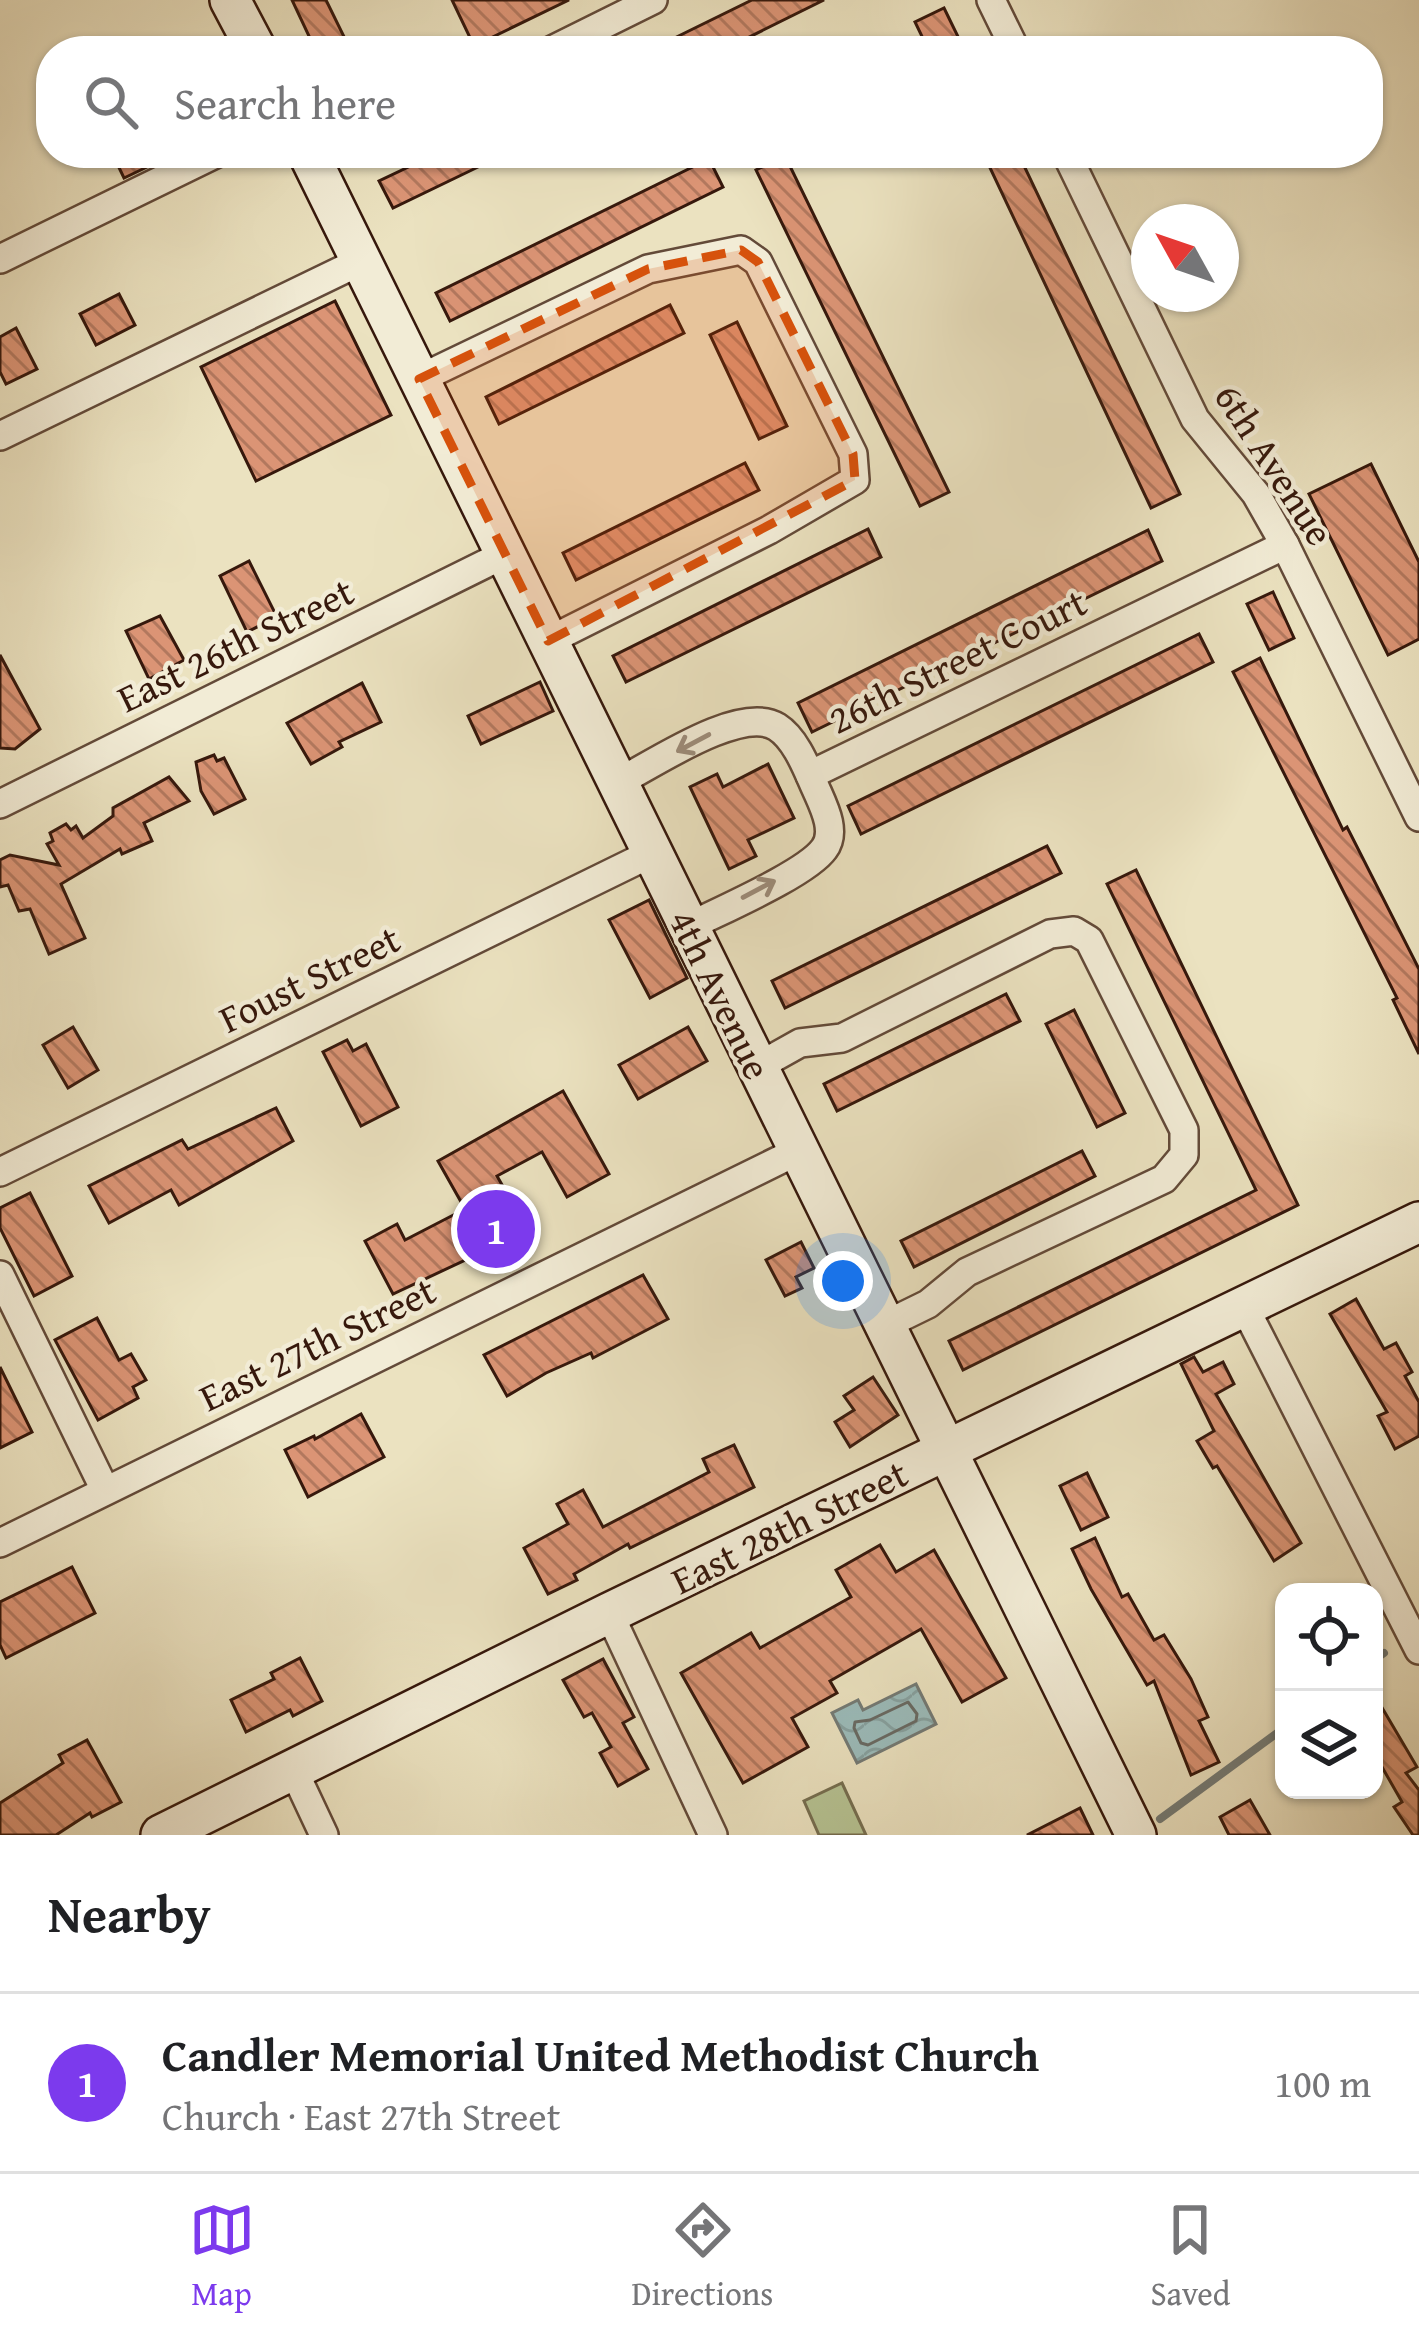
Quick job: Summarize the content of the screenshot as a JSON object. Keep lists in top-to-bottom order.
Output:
{
  "streets": {
    "main road": ["4th Avenue", "East 28th Street"],
    "street": [
      "6th Avenue",
      "East 26th Street",
      "26th Street Court",
      "Foust Street",
      "East 27th Street"
    ]
  },
  "crossings": [
    ["6th Avenue", "26th Street Court"],
    ["East 26th Street", "4th Avenue"],
    ["26th Street Court", "4th Avenue"],
    ["Foust Street", "4th Avenue"],
    ["4th Avenue", "East 27th Street"],
    ["4th Avenue", "East 28th Street"]
  ],
  "north": "top left",
  "page": {
    "search": "Search here",
    "pins": "1",
    "heading": "Nearby",
    "list": [
      {
        "mark": "1",
        "name": "Candler Memorial United Methodist Church",
        "note": "Church · East 27th Street",
        "value": "100 m"
      }
    ],
    "nav": ["Map", "Directions", "Saved"]
  }
}
